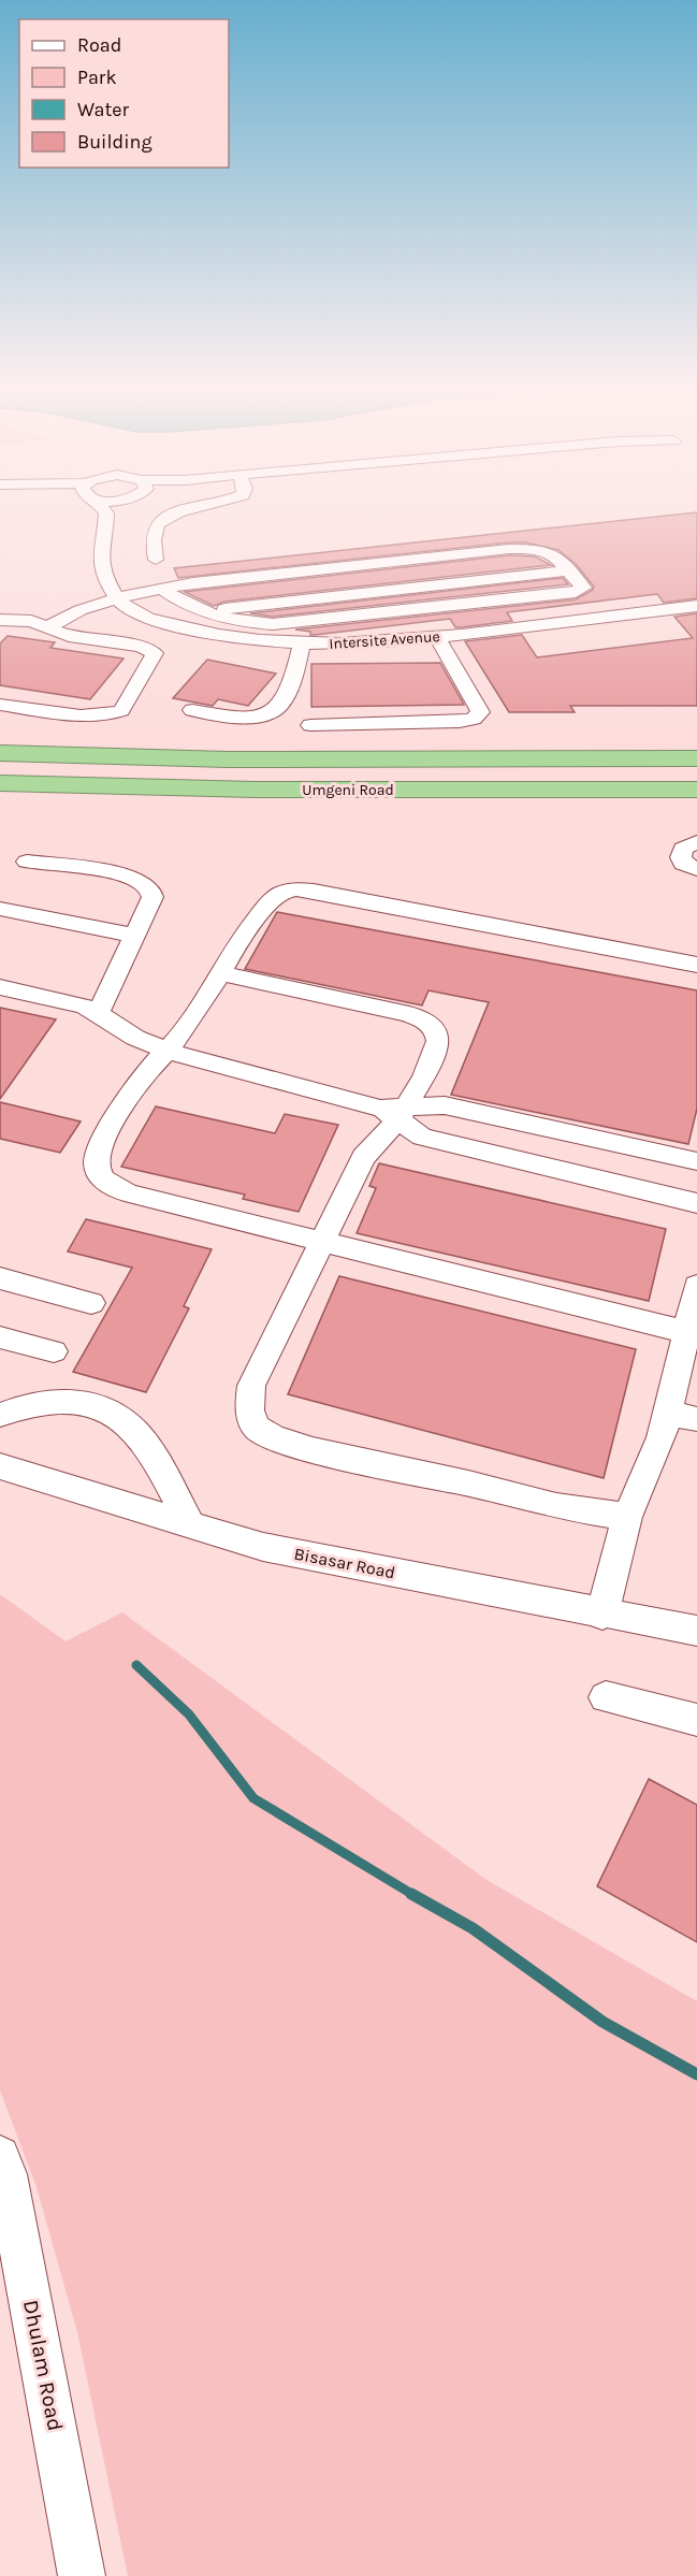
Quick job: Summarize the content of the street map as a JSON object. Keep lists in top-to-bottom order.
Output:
{
  "streets": {
    "highway": ["Umgeni Road"],
    "street": ["Intersite Avenue", "Bisasar Road", "Dhulam Road"]
  },
  "legend": [
    "Road",
    "Park",
    "Water",
    "Building"
  ]
}
